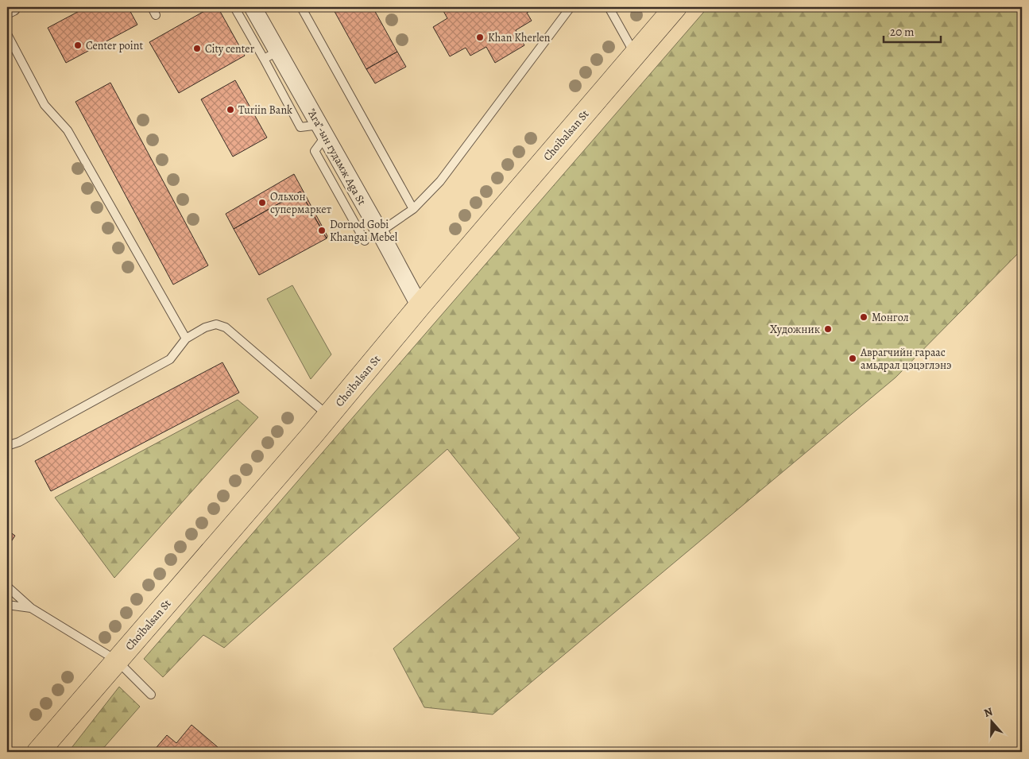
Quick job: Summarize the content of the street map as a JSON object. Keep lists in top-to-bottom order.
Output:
{
  "streets": {
    "highway": ["Choibalsan St"],
    "street": ["\"Ага\"-ын гудамж Aga St"]
  },
  "crossings": [
    ["Choibalsan St", "\"Ага\"-ын гудамж Aga St"]
  ],
  "places": [
    "Khan Kherlen",
    "Center point",
    "City center",
    "Turiin Bank",
    "Ольхон супермаркет",
    "Dornod Gobi Khangai Mebel",
    "Монгол",
    "Художник",
    "Аврагчийн гараас амьдрал цэцэглэнэ"
  ],
  "scale_bar": "20 m",
  "north": "top"
}
